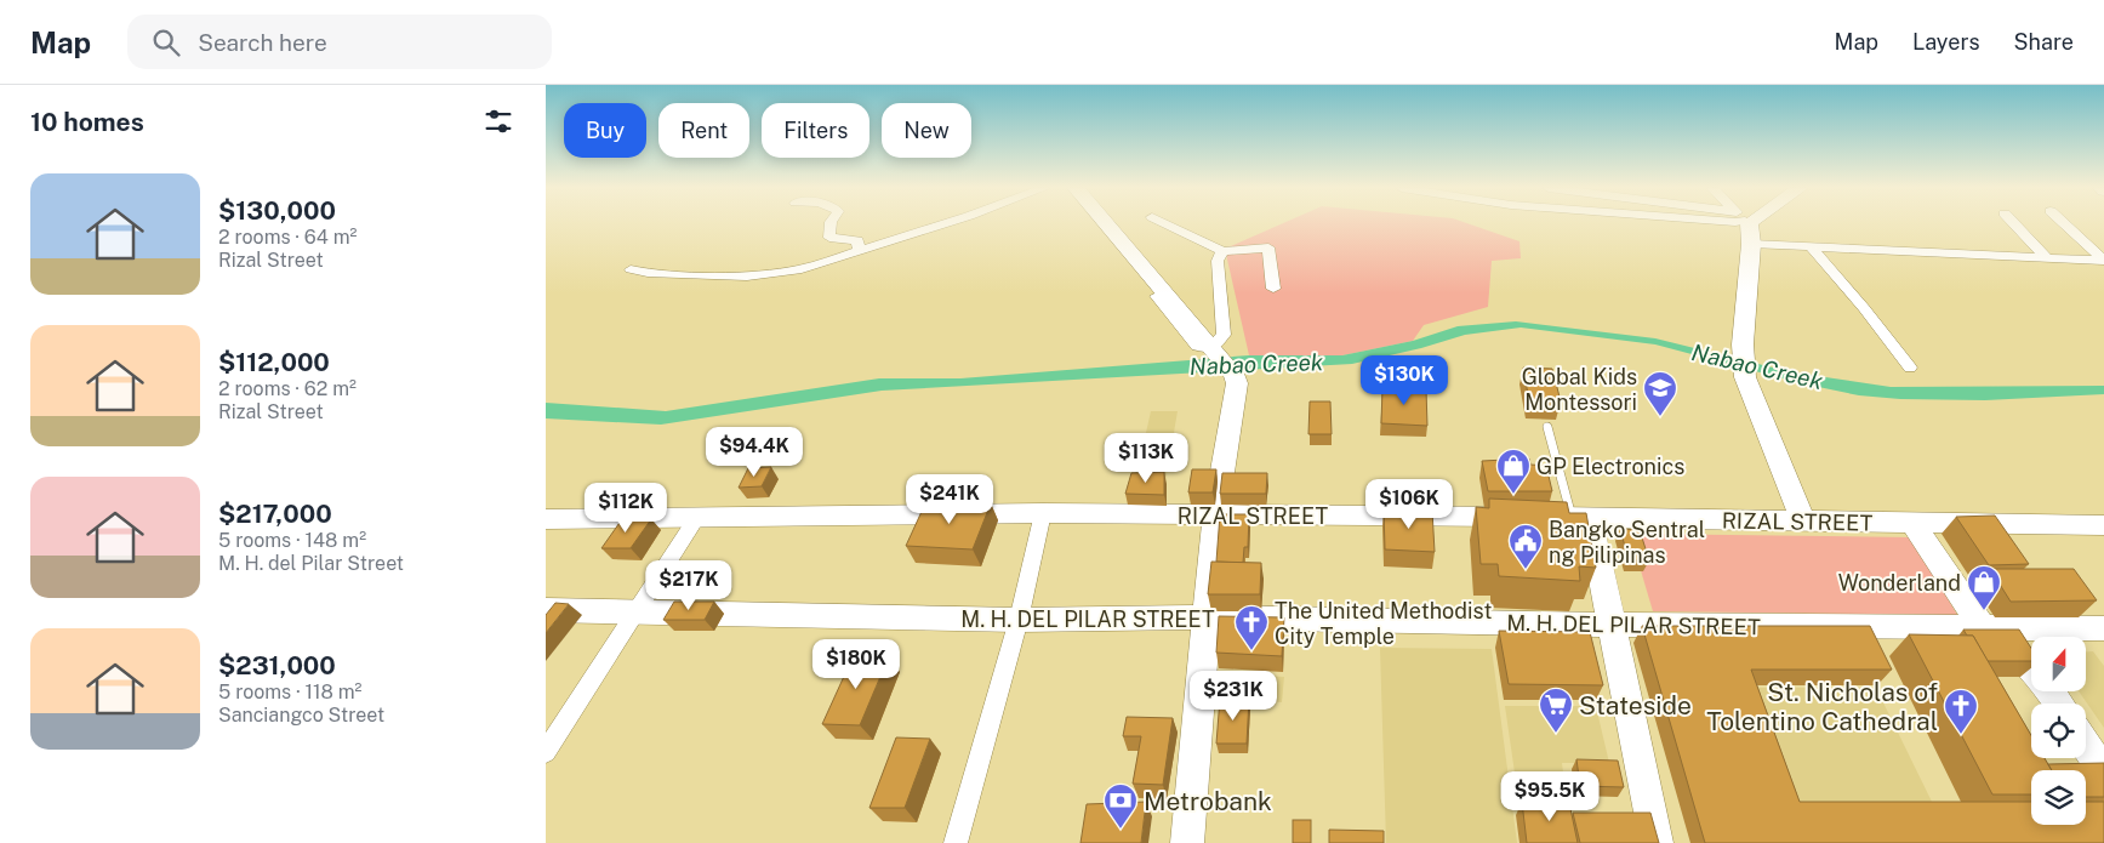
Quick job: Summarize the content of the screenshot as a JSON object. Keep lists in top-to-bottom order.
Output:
{
  "streets": {
    "main road": ["RIZAL STREET", "M. H. DEL PILAR STREET"]
  },
  "water": ["Nabao Creek"],
  "places": {
    "school or university": ["Global Kids Montessori"],
    "shop": ["GP Electronics", "Wonderland"],
    "public building": ["Bangko Sentral ng Pilipinas"],
    "church": ["The United Methodist City Temple", "St. Nicholas of Tolentino Cathedral"],
    "supermarket": ["Stateside"],
    "bank": ["Metrobank"]
  },
  "north": "top",
  "page": {
    "header": "Map",
    "search": "Search here",
    "nav": ["Map", "Layers", "Share"],
    "heading": "10 homes",
    "chip": [
      "Buy",
      "Rent",
      "Filters",
      "New"
    ],
    "list": [
      {
        "name": "$130,000",
        "note": "2 rooms · 64 m² · Rizal Street"
      },
      {
        "name": "$112,000",
        "note": "2 rooms · 62 m² · Rizal Street"
      },
      {
        "name": "$217,000",
        "note": "5 rooms · 148 m² · M. H. del Pilar Street"
      },
      {
        "name": "$231,000",
        "note": "5 rooms · 118 m² · Sanciangco Street"
      }
    ],
    "price": [
      "$130K",
      "$94.4K",
      "$113K",
      "$241K",
      "$106K",
      "$112K",
      "$217K",
      "$180K",
      "$231K",
      "$95.5K"
    ]
  }
}
